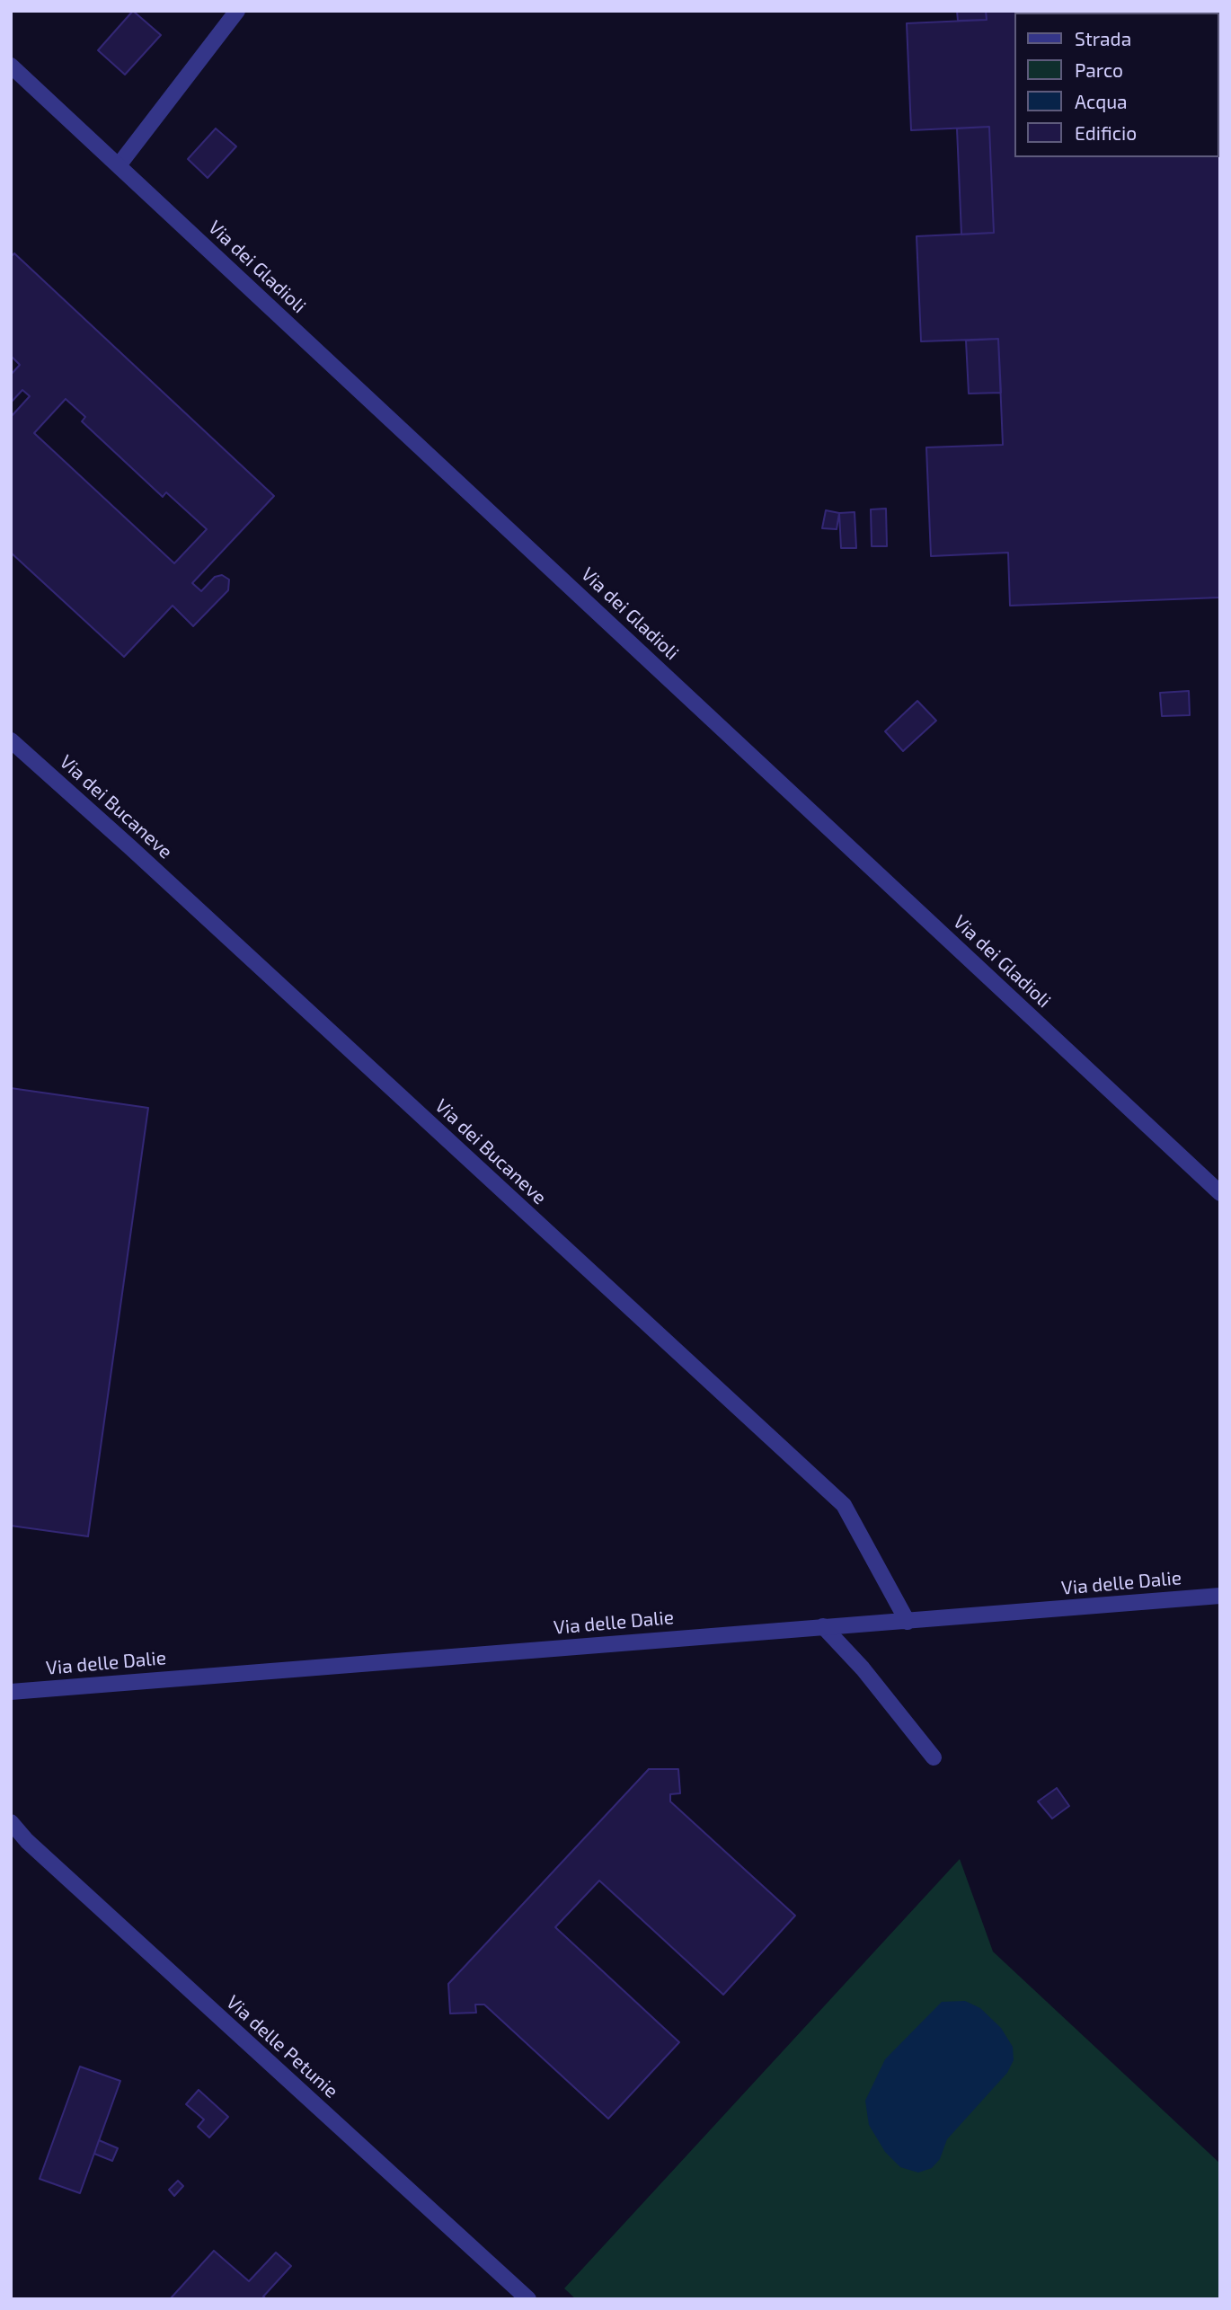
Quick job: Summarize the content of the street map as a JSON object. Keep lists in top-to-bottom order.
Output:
{
  "streets": {
    "street": [
      "Via dei Gladioli",
      "Via dei Bucaneve",
      "Via delle Dalie",
      "Via delle Petunie"
    ]
  },
  "crossings": [
    ["Via dei Bucaneve", "Via delle Dalie"]
  ],
  "legend": [
    "Strada",
    "Parco",
    "Acqua",
    "Edificio"
  ]
}
